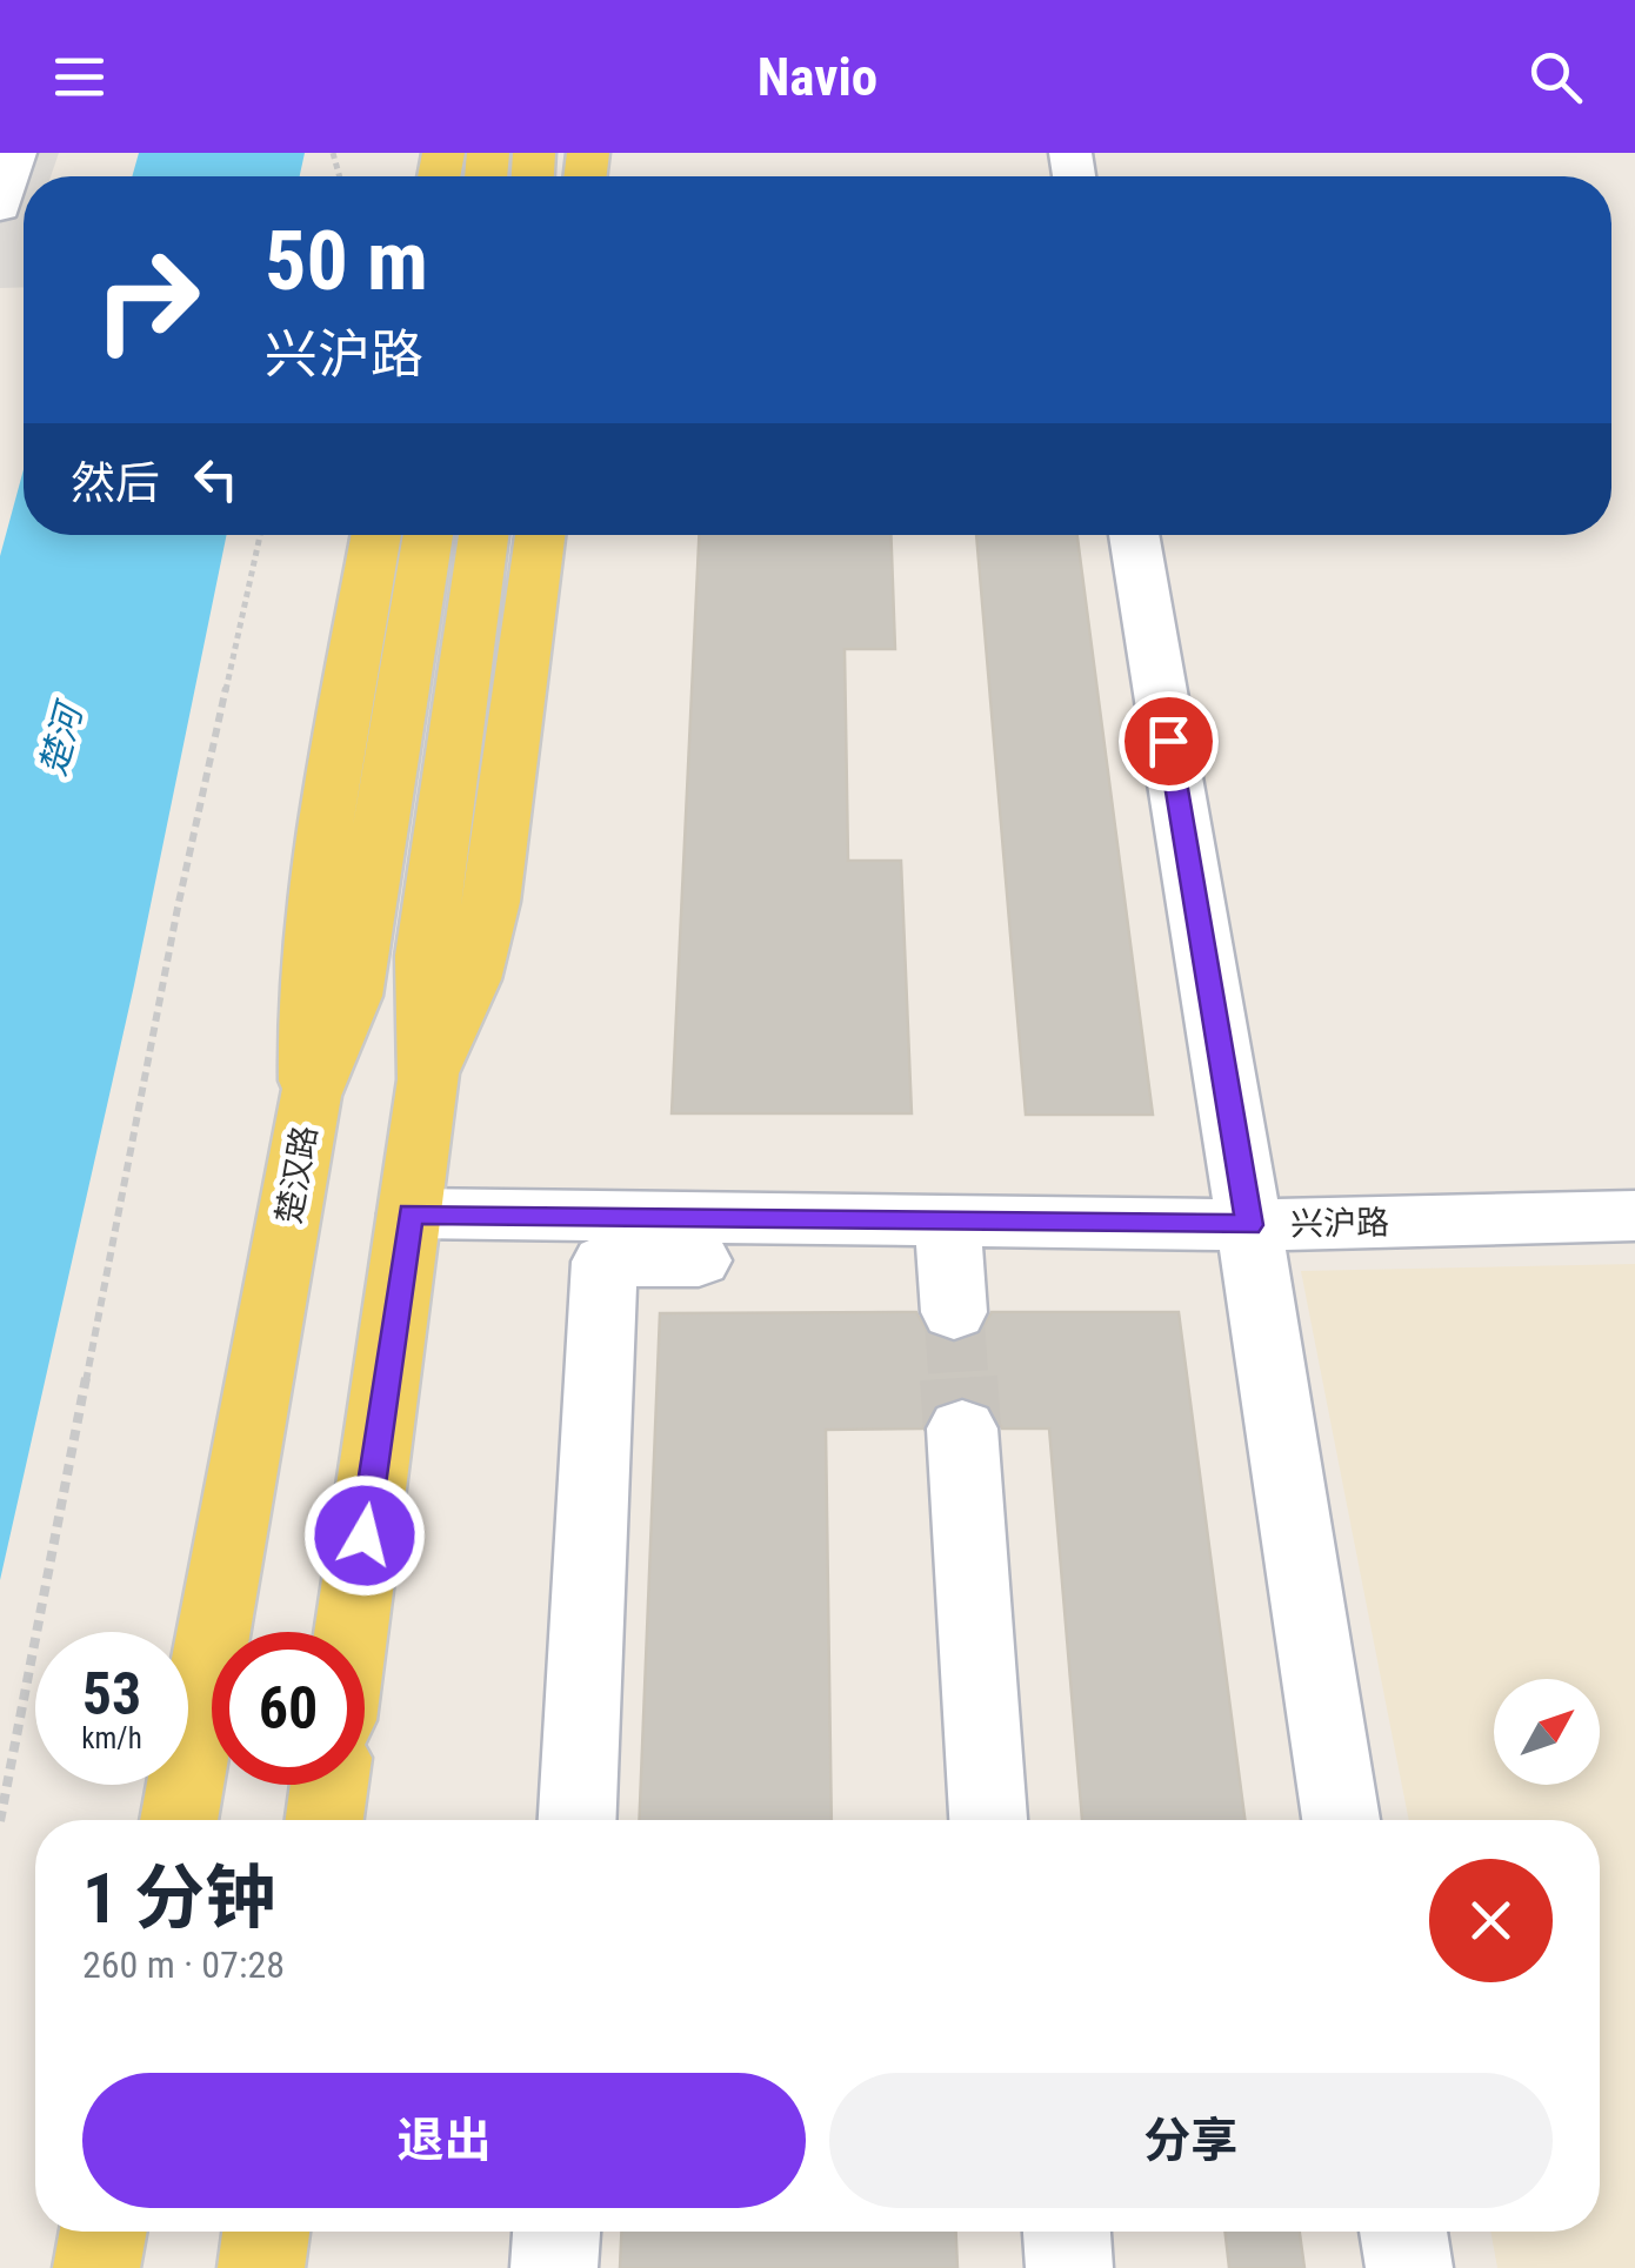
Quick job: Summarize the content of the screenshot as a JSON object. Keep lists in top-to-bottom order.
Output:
{
  "streets": {
    "main road": ["楚汉路"],
    "street": ["兴沪路"]
  },
  "water": ["楚河"],
  "north": "top right",
  "page": {
    "header": "Navio",
    "turn": ["50 m", "兴沪路"],
    "then": "然后",
    "speed": "53 km/h",
    "limit": "60",
    "heading": ["1 分钟", "260 m · 07:28"],
    "buttons": ["退出", "分享"]
  }
}
